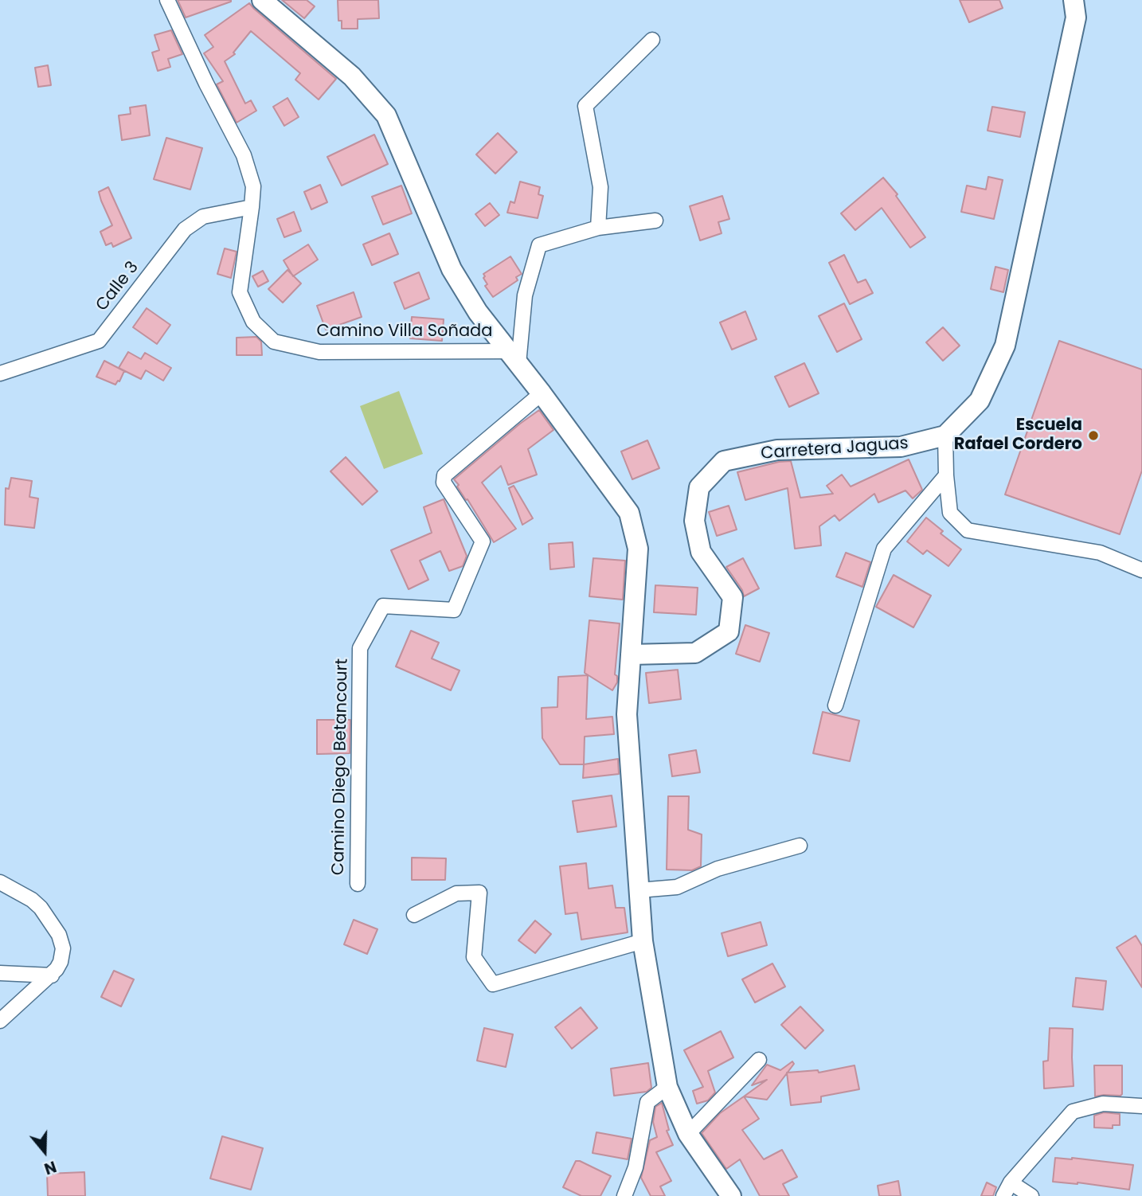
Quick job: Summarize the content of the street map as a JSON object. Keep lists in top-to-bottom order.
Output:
{
  "streets": {
    "street": [
      "Calle 3",
      "Camino Villa Soñada",
      "Carretera Jaguas",
      "Camino Diego Betancourt"
    ]
  },
  "crossings": [
    ["Calle 3", "Camino Villa Soñada"]
  ],
  "places": ["Escuela Rafael Cordero"],
  "north": "bottom"
}
